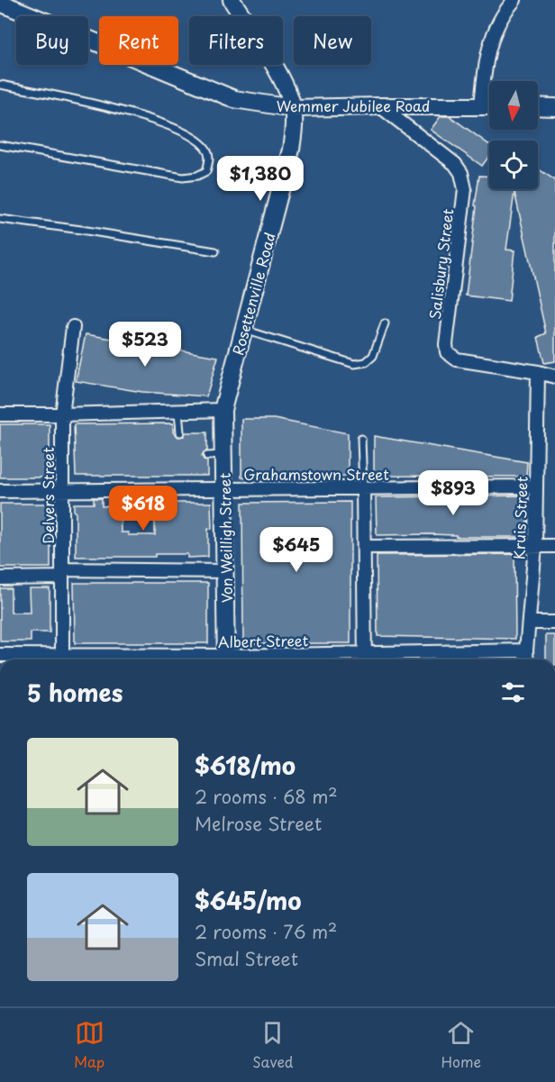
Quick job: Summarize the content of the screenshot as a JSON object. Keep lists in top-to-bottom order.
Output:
{
  "streets": {
    "main road": ["Wemmer Jubilee Road", "Rosettenville Road", "Von Weilligh Street"],
    "street": [
      "Salisbury Street",
      "Grahamstown Street",
      "Delvers Street",
      "Kruis Street",
      "Albert Street"
    ]
  },
  "crossings": [
    ["Wemmer Jubilee Road", "Salisbury Street"],
    ["Wemmer Jubilee Road", "Rosettenville Road"],
    ["Salisbury Street", "Kruis Street"],
    ["Rosettenville Road", "Von Weilligh Street"],
    ["Grahamstown Street", "Delvers Street"],
    ["Grahamstown Street", "Kruis Street"],
    ["Grahamstown Street", "Von Weilligh Street"],
    ["Kruis Street", "Albert Street"]
  ],
  "north": "bottom",
  "page": {
    "chip": [
      "Buy",
      "Rent",
      "Filters",
      "New"
    ],
    "price": [
      "$1,380",
      "$523",
      "$893",
      "$618",
      "$645"
    ],
    "heading": "5 homes",
    "list": [
      {
        "name": "$618/mo",
        "note": "2 rooms · 68 m² · Melrose Street"
      },
      {
        "name": "$645/mo",
        "note": "2 rooms · 76 m² · Smal Street"
      }
    ],
    "tabs": ["Map", "Saved", "Home"]
  }
}
